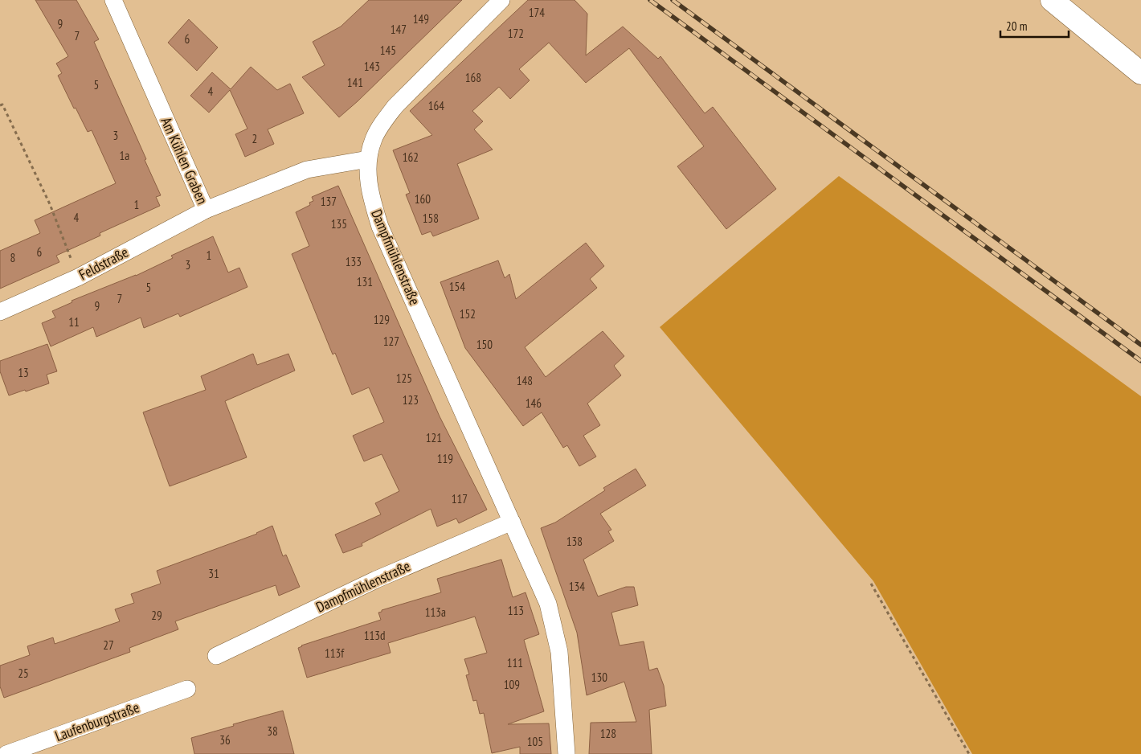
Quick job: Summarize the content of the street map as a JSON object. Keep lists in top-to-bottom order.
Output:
{
  "streets": {
    "street": [
      "Am Kühlen Graben",
      "Dampfmühlenstraße",
      "Feldstraße",
      "Laufenburgstraße"
    ]
  },
  "crossings": [
    ["Am Kühlen Graben", "Dampfmühlenstraße"],
    ["Am Kühlen Graben", "Feldstraße"]
  ],
  "house_numbers": [
    "174",
    "149",
    "9",
    "147",
    "172",
    "7",
    "6",
    "145",
    "143",
    "168",
    "141",
    "5",
    "4",
    "164",
    "3",
    "2",
    "1a",
    "162",
    "160",
    "137",
    "1",
    "4",
    "158",
    "135",
    "6",
    "1",
    "8",
    "133",
    "3",
    "131",
    "154",
    "5",
    "7",
    "9",
    "152",
    "129",
    "11",
    "127",
    "150",
    "13",
    "125",
    "148",
    "123",
    "146",
    "121",
    "119",
    "117",
    "138",
    "31",
    "134",
    "113",
    "113a",
    "29",
    "113d",
    "27",
    "113f",
    "111",
    "25",
    "130",
    "109",
    "38",
    "128",
    "36",
    "105"
  ],
  "scale_bar": "20 m"
}
